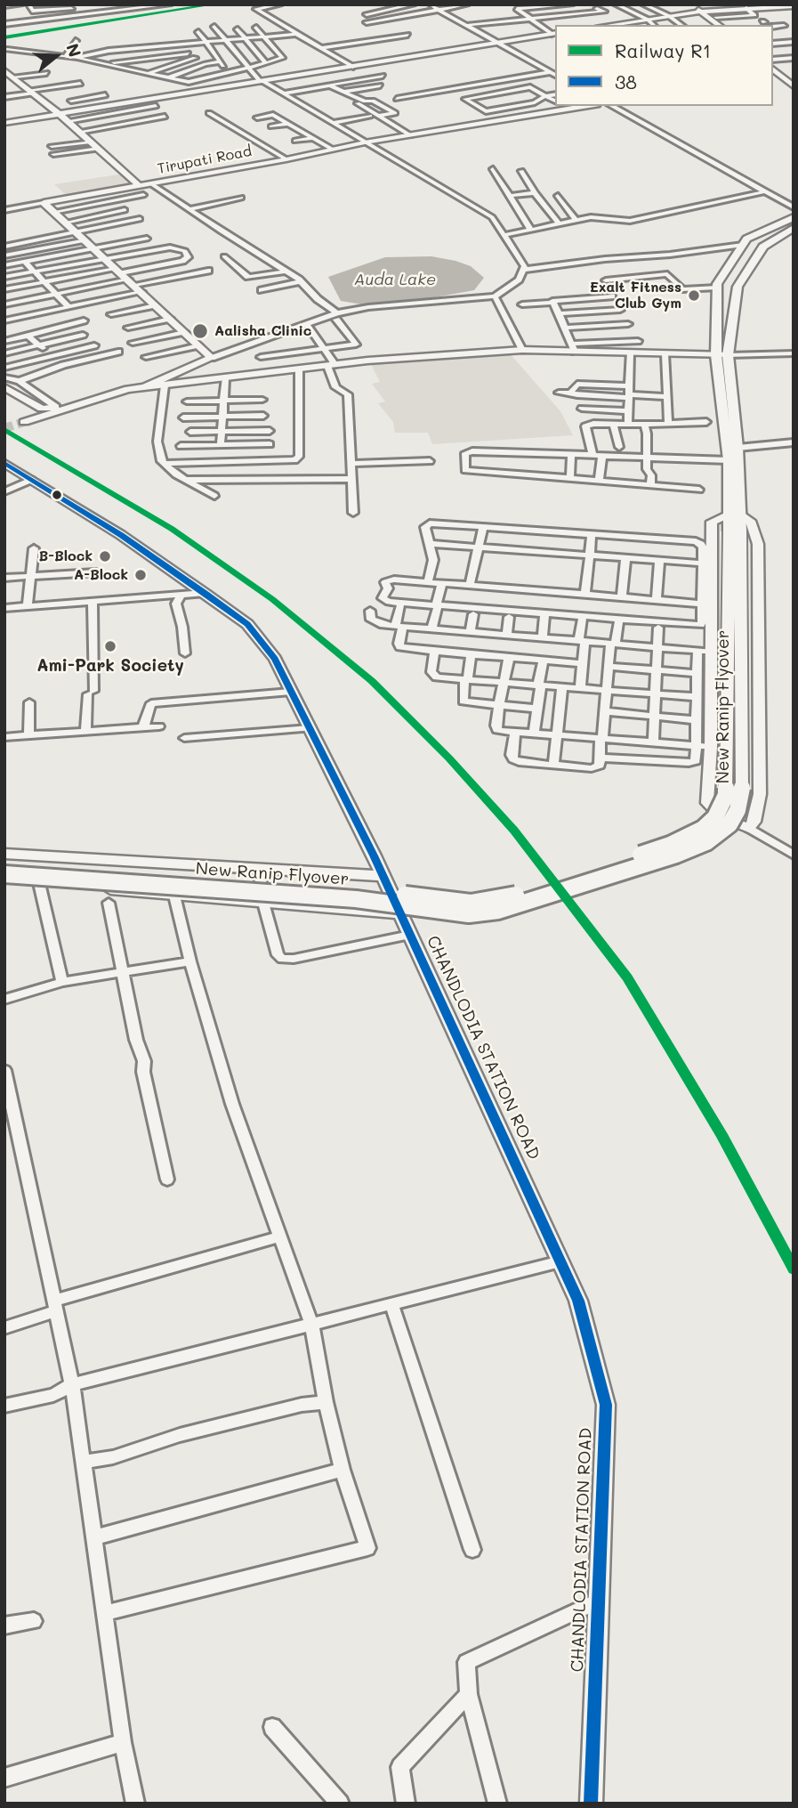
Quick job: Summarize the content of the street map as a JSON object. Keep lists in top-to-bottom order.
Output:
{
  "streets": {
    "main road": ["New Ranip Flyover"],
    "street": ["Tirupati Road", "CHANDLODIA STATION ROAD"]
  },
  "water": ["Auda Lake"],
  "places": [
    "Exalt Fitness Club Gym",
    "Aalisha Clinic",
    "B-Block",
    "A-Block",
    "Ami-Park Society"
  ],
  "lines": ["rail line R1", "transit line 38"],
  "legend": ["Railway R1", "38"],
  "north": "right"
}
